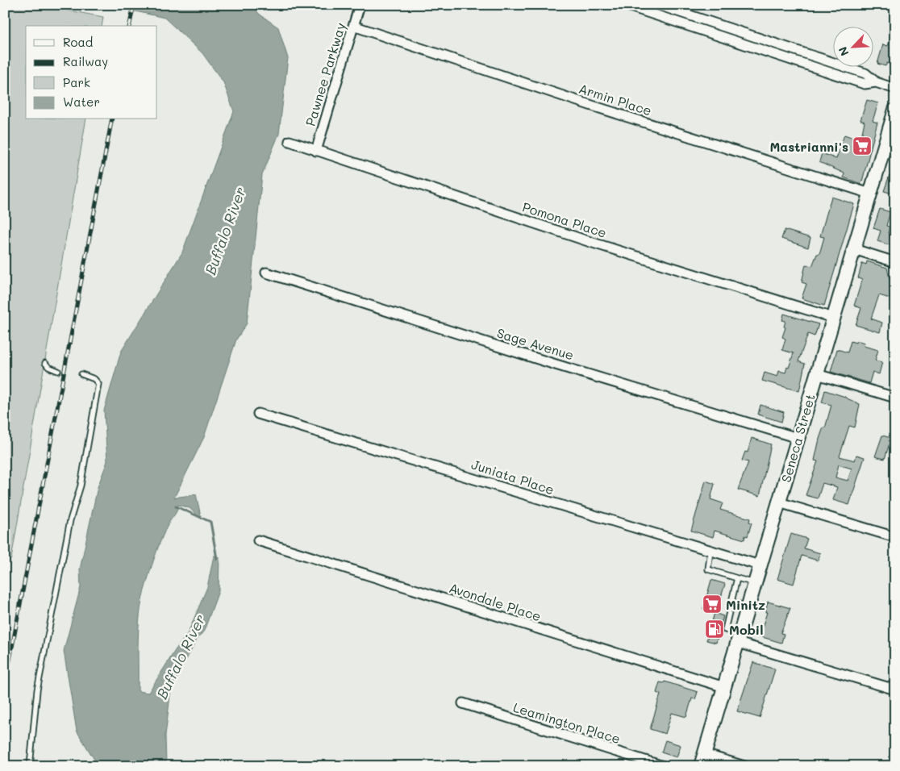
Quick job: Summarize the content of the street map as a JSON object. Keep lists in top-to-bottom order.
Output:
{
  "streets": {
    "main road": ["Seneca Street"],
    "street": [
      "Pawnee Parkway",
      "Armin Place",
      "Pomona Place",
      "Sage Avenue",
      "Juniata Place",
      "Avondale Place",
      "Leamington Place"
    ]
  },
  "crossings": [
    ["Pawnee Parkway", "Armin Place"],
    ["Pawnee Parkway", "Pomona Place"],
    ["Armin Place", "Seneca Street"],
    ["Pomona Place", "Seneca Street"],
    ["Sage Avenue", "Seneca Street"],
    ["Seneca Street", "Juniata Place"],
    ["Seneca Street", "Avondale Place"]
  ],
  "water": ["Buffalo River"],
  "places": {
    "supermarket": ["Mastrianni's", "Minitz"],
    "fuel station": ["Mobil"]
  },
  "legend": [
    "Road",
    "Railway",
    "Park",
    "Water"
  ],
  "north": "bottom left"
}
